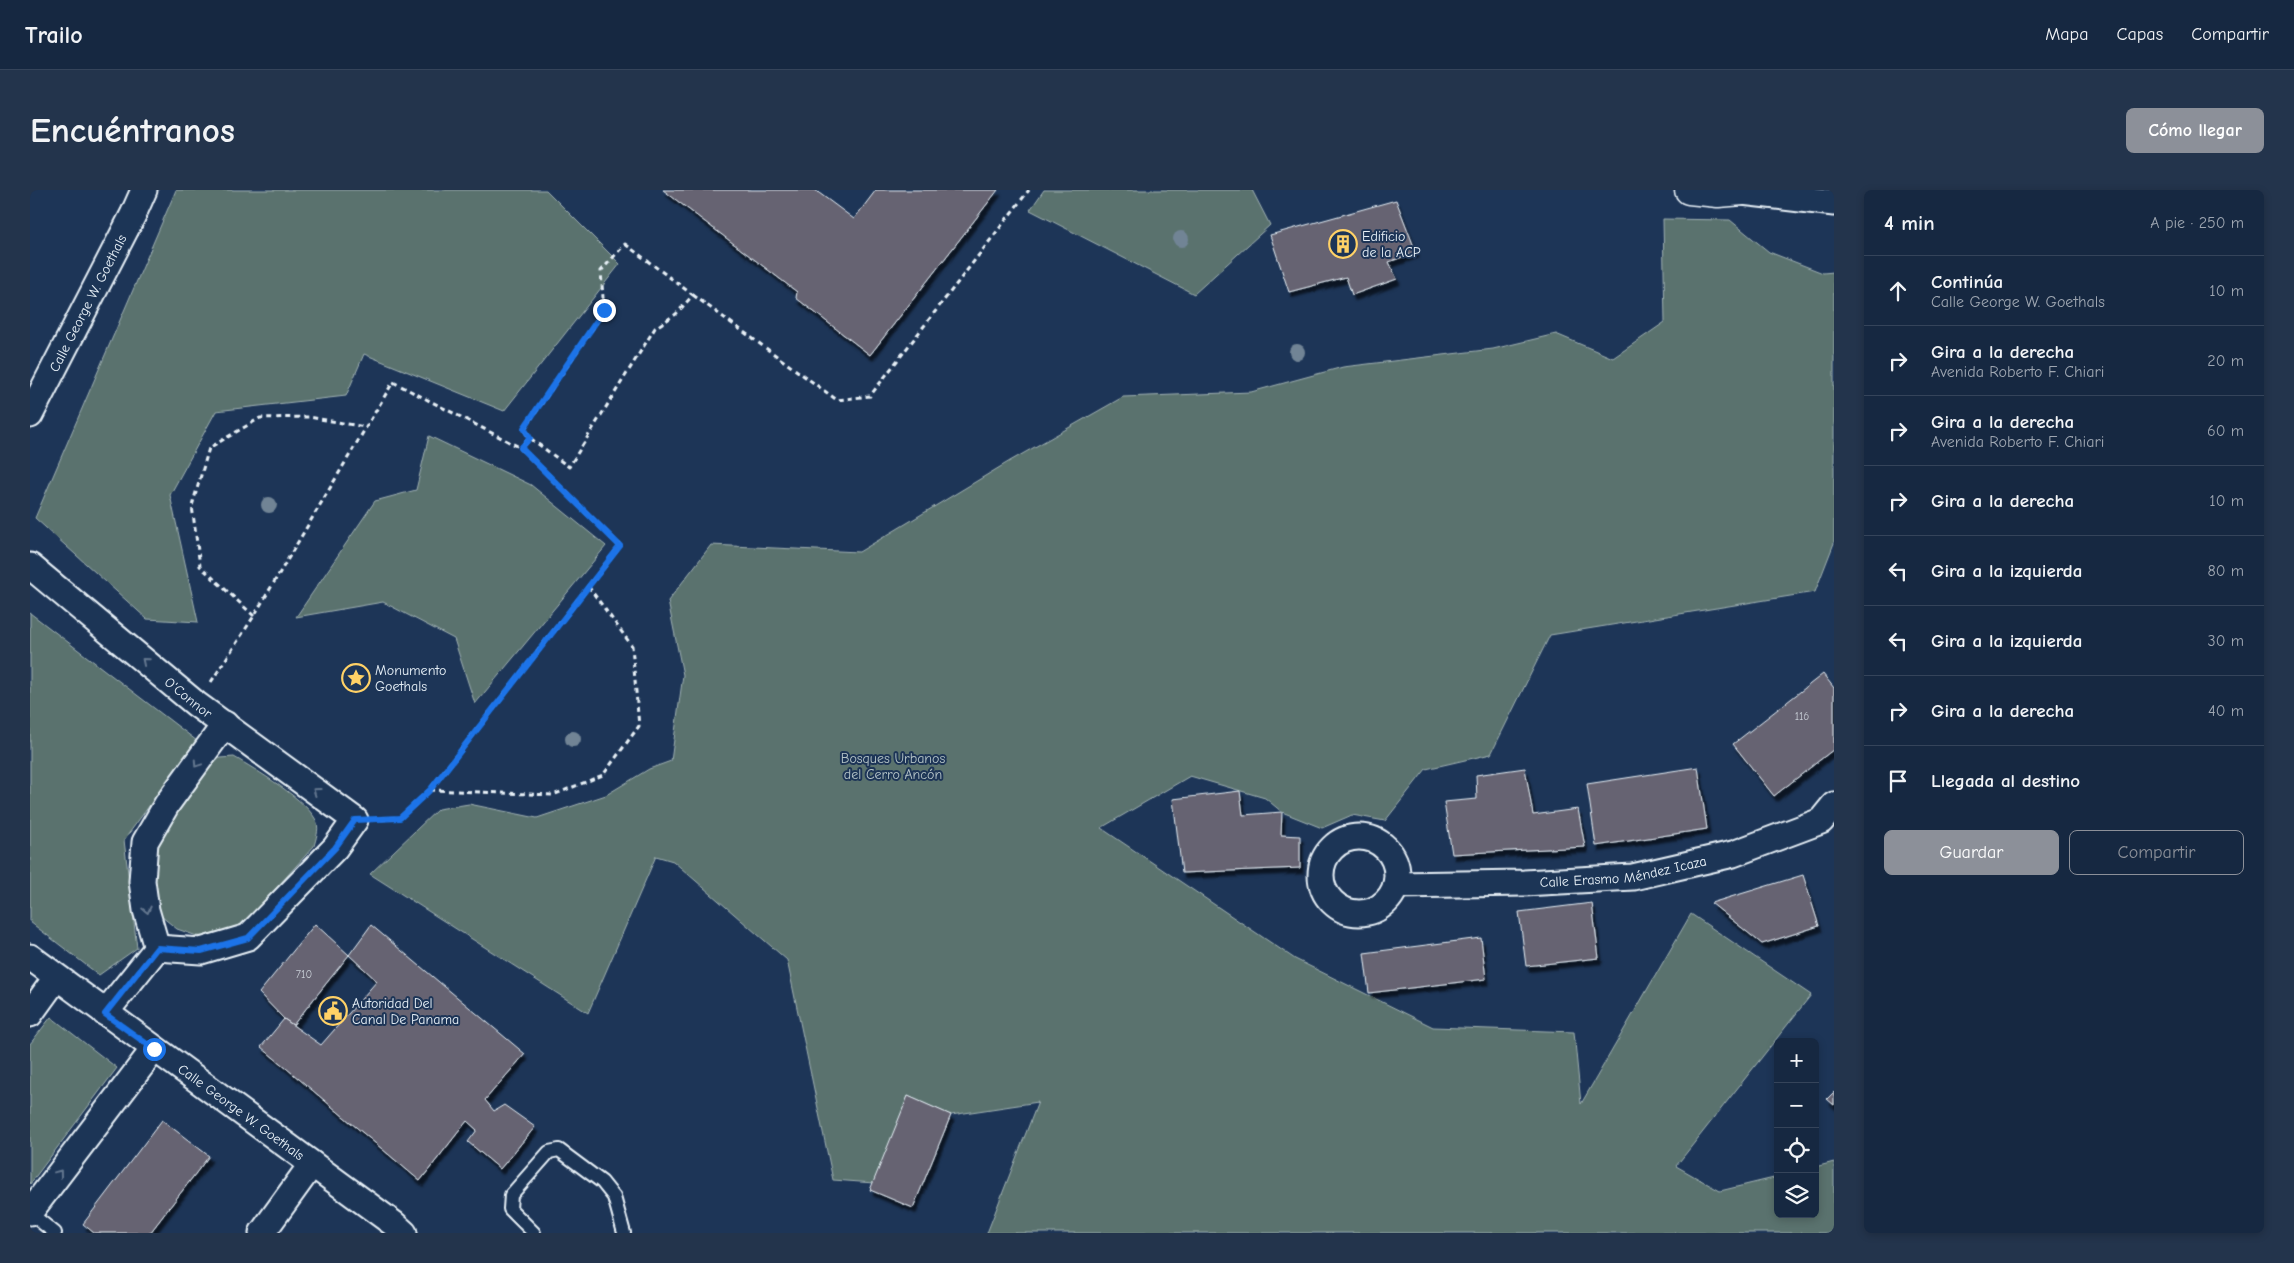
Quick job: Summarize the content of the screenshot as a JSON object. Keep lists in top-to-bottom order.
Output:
{
  "streets": {
    "street": ["Calle George W. Goethals", "O'Connor", "Calle Erasmo Méndez Icaza"]
  },
  "one_way": ["O'Connor"],
  "parks": ["Bosques Urbanos del Cerro Ancón"],
  "places": {
    "building": ["Edificio de la ACP"],
    "place": ["Monumento Goethals"],
    "public building": ["Autoridad Del Canal De Panama"]
  },
  "house_numbers": ["116", "710"],
  "page": {
    "header": "Trailo",
    "nav": ["Mapa", "Capas", "Compartir"],
    "buttons": [
      "Cómo llegar",
      ["Guardar", "Compartir"]
    ],
    "title": "Encuéntranos",
    "heading": ["4 min", "A pie · 250 m"],
    "list": [
      ["Continúa", "Calle George W. Goethals", "10 m"],
      ["Gira a la derecha", "Avenida Roberto F. Chiari", "20 m"],
      ["Gira a la derecha", "Avenida Roberto F. Chiari", "60 m"],
      ["Gira a la derecha", "10 m"],
      ["Gira a la izquierda", "80 m"],
      ["Gira a la izquierda", "30 m"],
      ["Gira a la derecha", "40 m"],
      "Llegada al destino"
    ],
    "map_buttons": ["+", "−"]
  }
}
